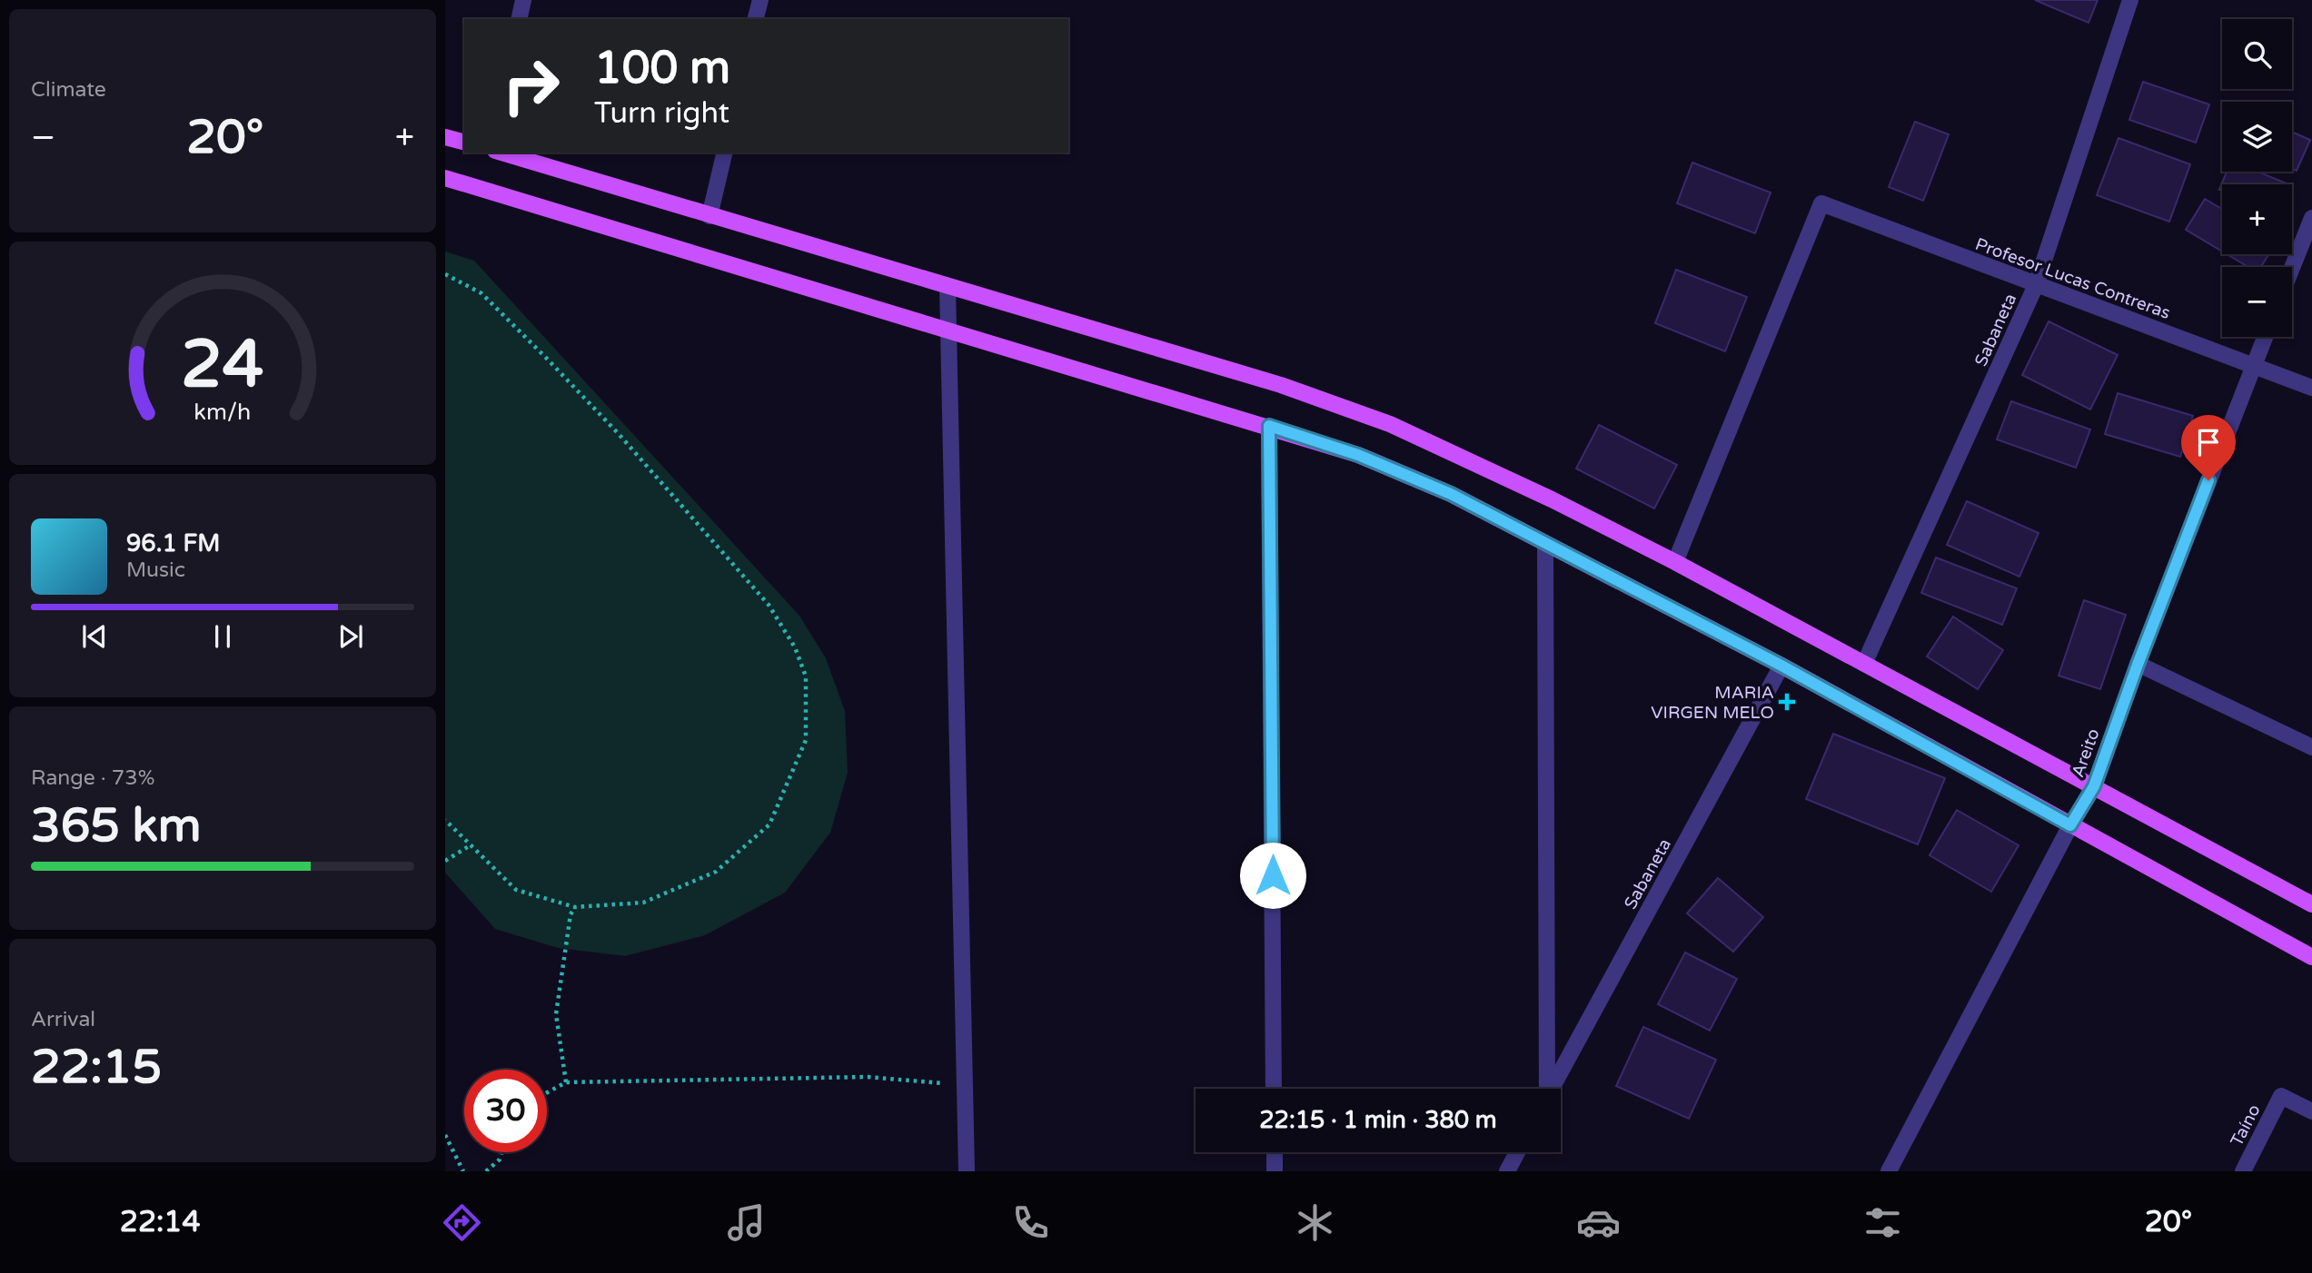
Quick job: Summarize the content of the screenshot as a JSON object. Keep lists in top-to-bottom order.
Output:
{
  "streets": {
    "street": [
      "Profesor Lucas Contreras",
      "Sabaneta",
      "Areito",
      "Taíno"
    ]
  },
  "crossings": [
    ["Profesor Lucas Contreras", "Sabaneta"],
    ["Profesor Lucas Contreras", "Areito"]
  ],
  "places": {
    "health": ["MARIA VIRGEN MELO"]
  },
  "page": {
    "tile": [
      "Climate",
      ["Range · 73%", "365 km"],
      ["Arrival", "22:15"]
    ],
    "map_buttons": ["+", "−"],
    "turn": ["100 m", "Turn right"],
    "heat": ["−", "20°", "+"],
    "song": ["96.1 FM", "Music"],
    "limit": "30",
    "trip": "22:15 · 1 min · 380 m",
    "tabs": ["22:14", "20°"],
    "gauge": ["24", "km/h"]
  }
}
